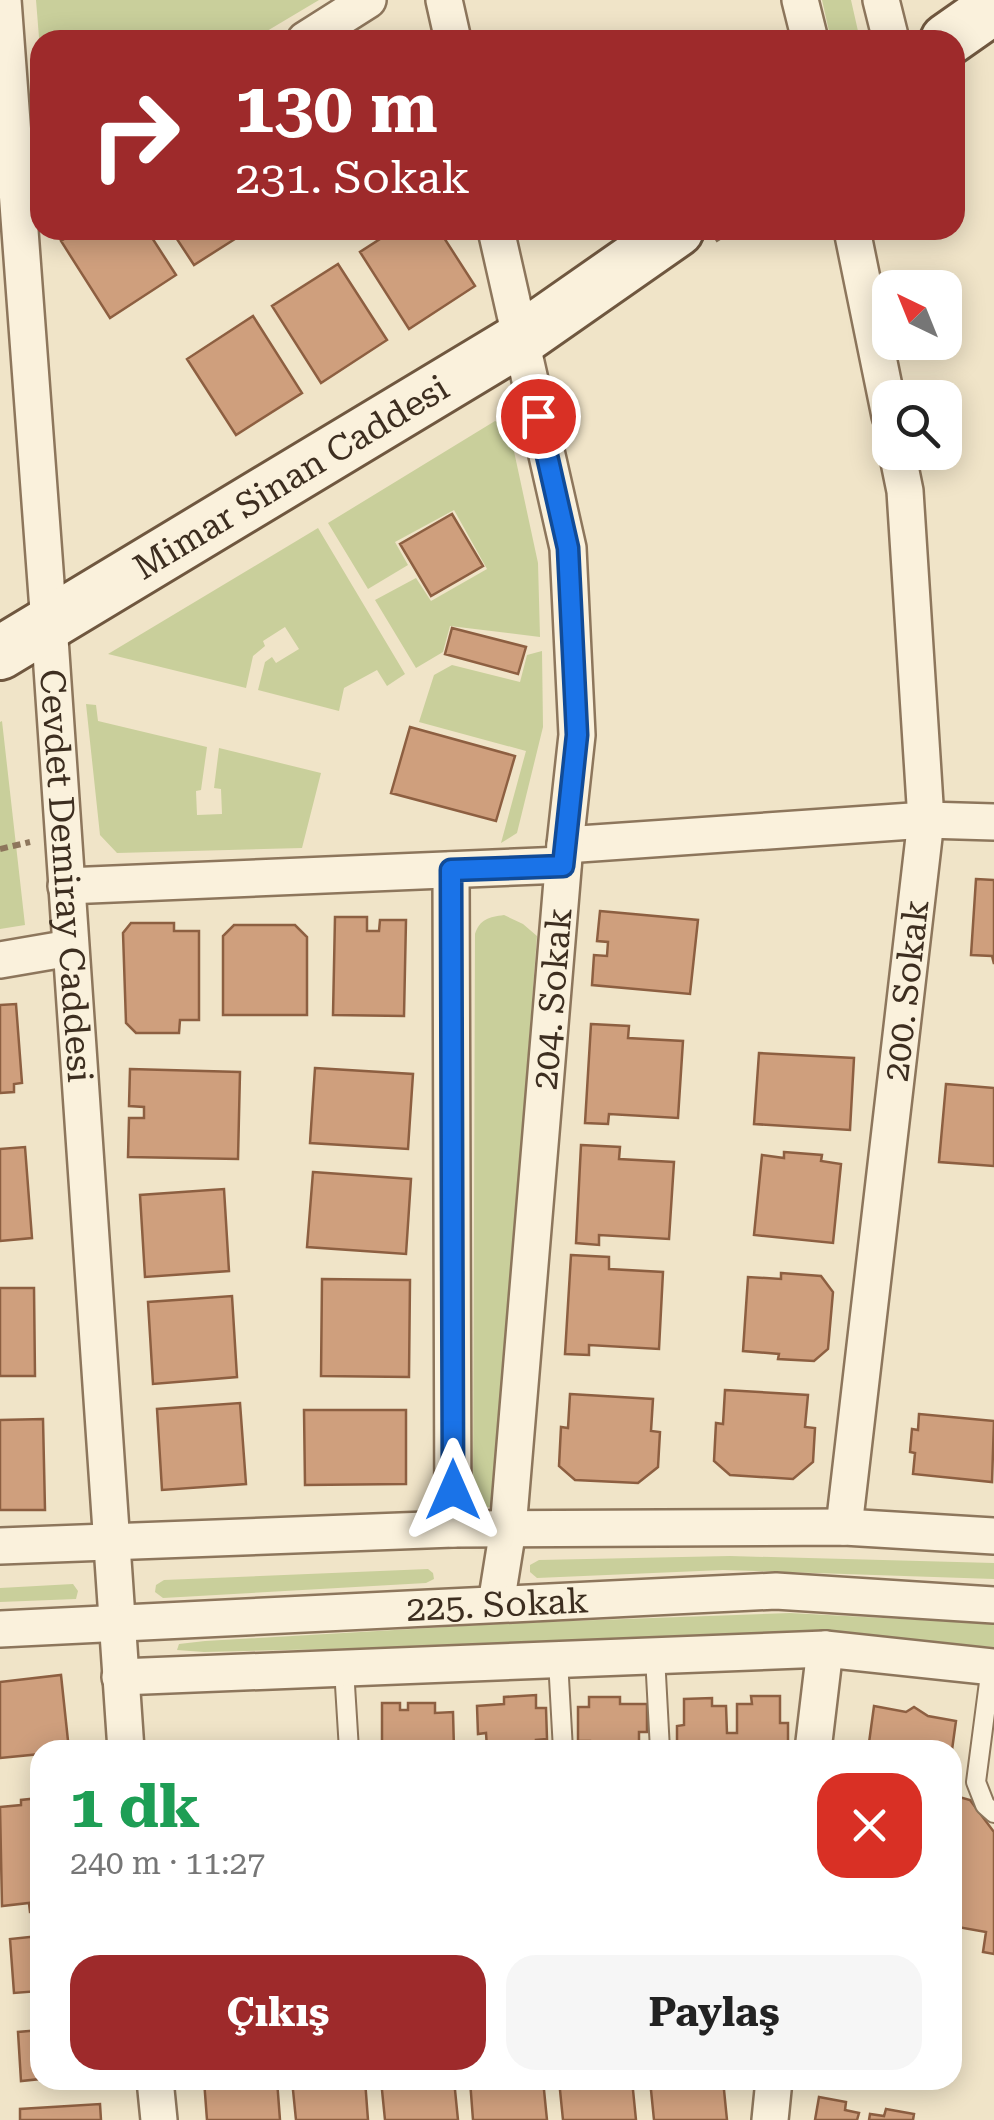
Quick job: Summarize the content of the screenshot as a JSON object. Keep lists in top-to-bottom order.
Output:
{
  "streets": {
    "main road": ["Mimar Sinan Caddesi"],
    "street": [
      "Cevdet Demiray Caddesi",
      "200. Sokak",
      "204. Sokak",
      "225. Sokak"
    ]
  },
  "crossings": [
    ["Mimar Sinan Caddesi", "Cevdet Demiray Caddesi"],
    ["Mimar Sinan Caddesi", "204. Sokak"],
    ["Cevdet Demiray Caddesi", "225. Sokak"],
    ["200. Sokak", "225. Sokak"],
    ["204. Sokak", "225. Sokak"]
  ],
  "north": "top left",
  "page": {
    "turn": ["130 m", "231. Sokak"],
    "heading": ["1 dk", "240 m · 11:27"],
    "buttons": ["Çıkış", "Paylaş"]
  }
}
